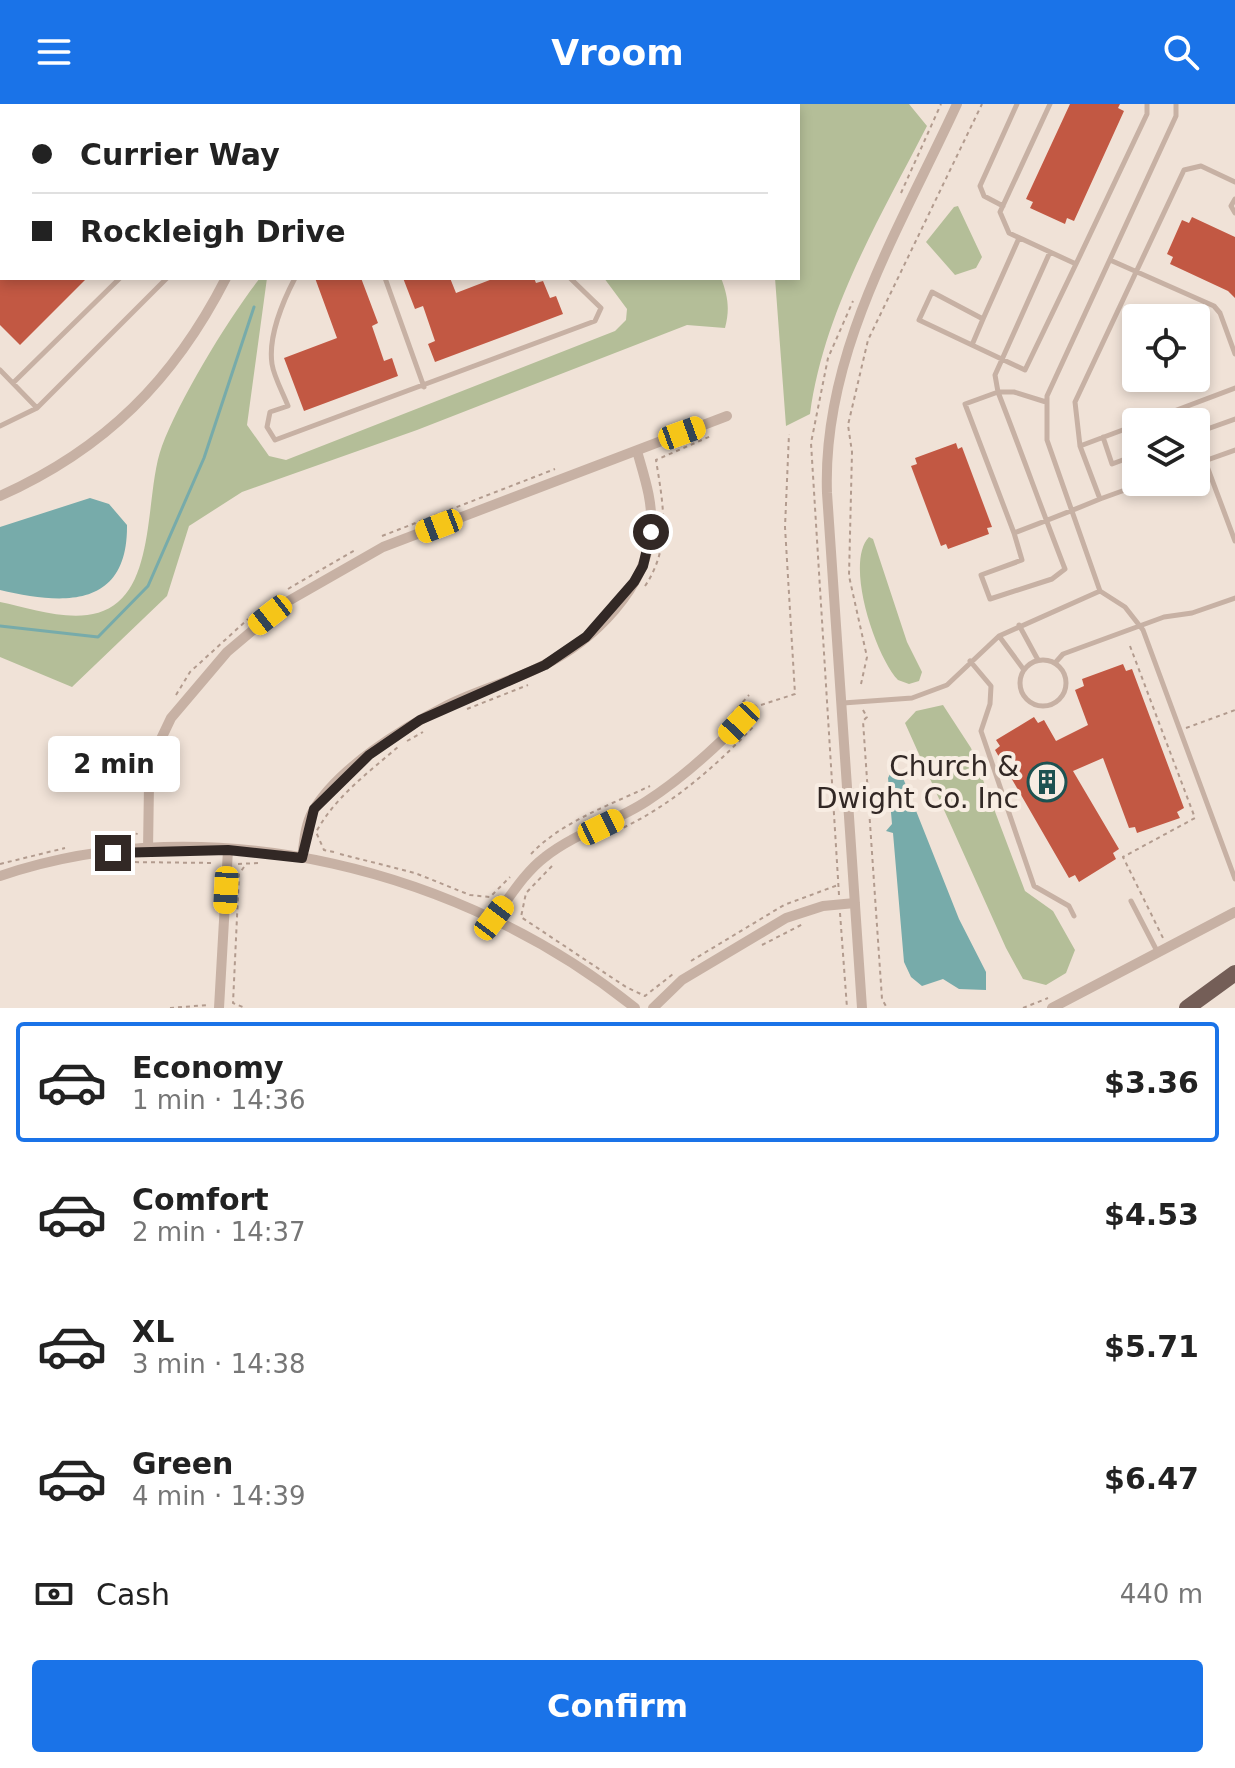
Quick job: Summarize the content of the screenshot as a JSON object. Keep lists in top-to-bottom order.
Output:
{
  "places": {
    "building": ["Church & Dwight Co. Inc"]
  },
  "page": {
    "header": "Vroom",
    "banner": ["Currier Way", "Rockleigh Drive"],
    "bubble": "2 min",
    "list": [
      {
        "name": "Economy",
        "note": "1 min · 14:36",
        "value": "$3.36"
      },
      {
        "name": "Comfort",
        "note": "2 min · 14:37",
        "value": "$4.53"
      },
      {
        "name": "XL",
        "note": "3 min · 14:38",
        "value": "$5.71"
      },
      {
        "name": "Green",
        "note": "4 min · 14:39",
        "value": "$6.47"
      }
    ],
    "pay": ["Cash", "440 m"],
    "buttons": "Confirm"
  }
}
